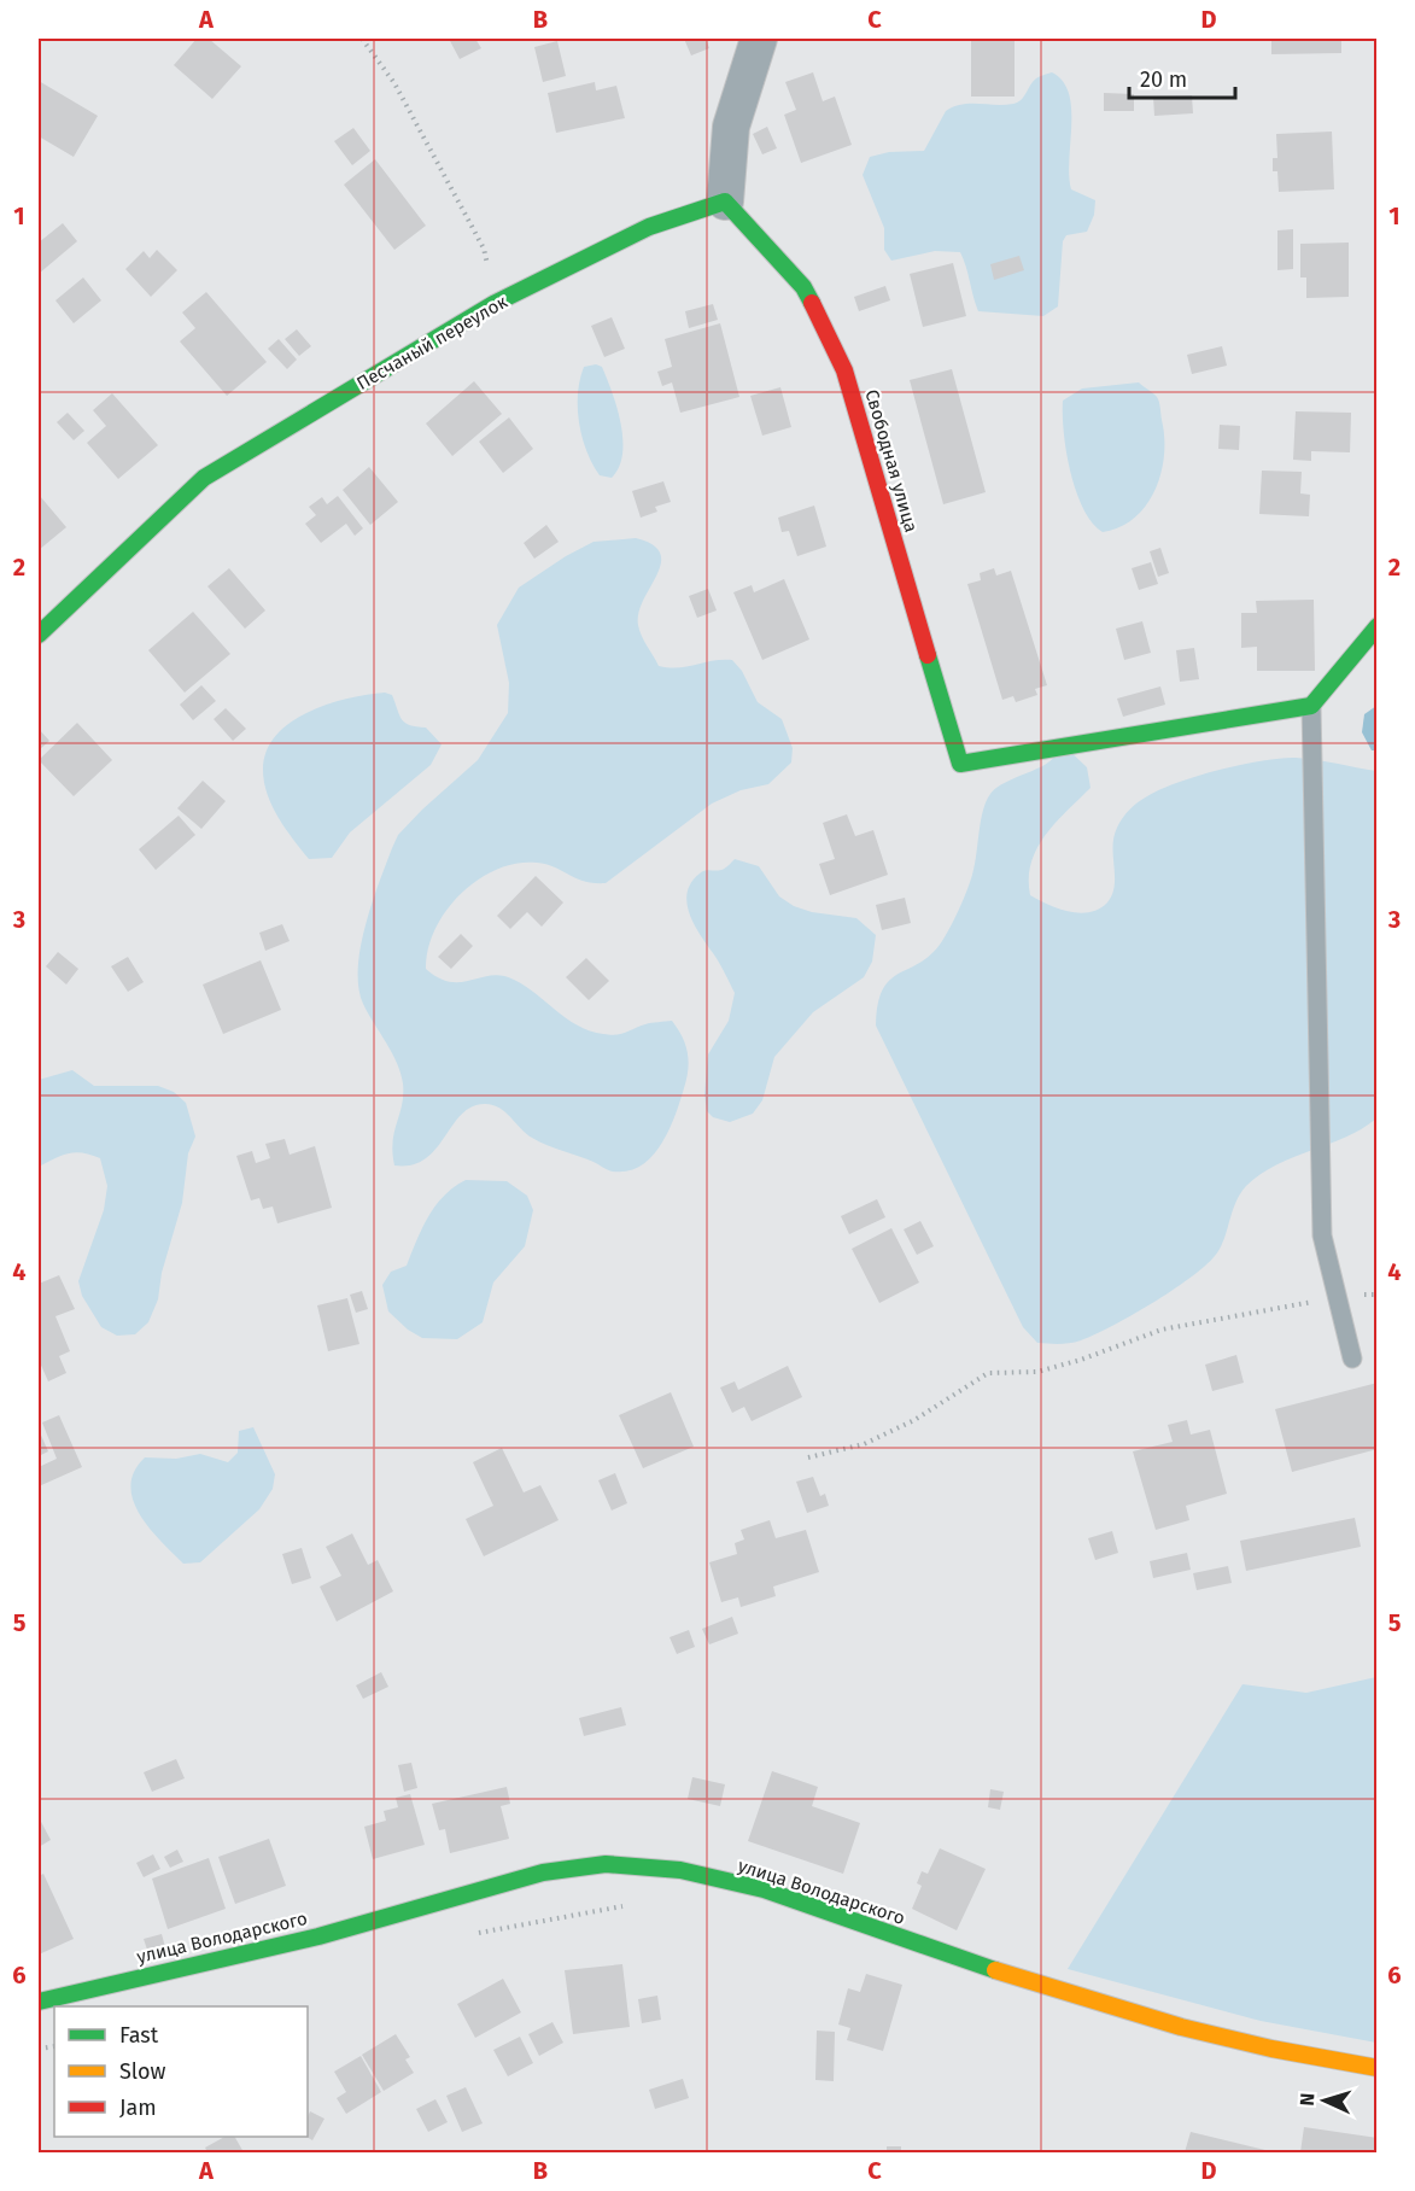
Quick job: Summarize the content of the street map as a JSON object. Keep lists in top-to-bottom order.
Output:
{
  "streets": {
    "street": ["Песчаный переулок", "Свободная улица", "улица Володарского"]
  },
  "crossings": [
    ["Песчаный переулок", "Свободная улица"]
  ],
  "legend": ["Fast", "Slow", "Jam"],
  "scale_bar": "20 m",
  "north": "left",
  "grid": {
    "columns": [
      "A",
      "B",
      "C",
      "D"
    ],
    "rows": [
      "1",
      "2",
      "3",
      "4",
      "5",
      "6"
    ]
  }
}
